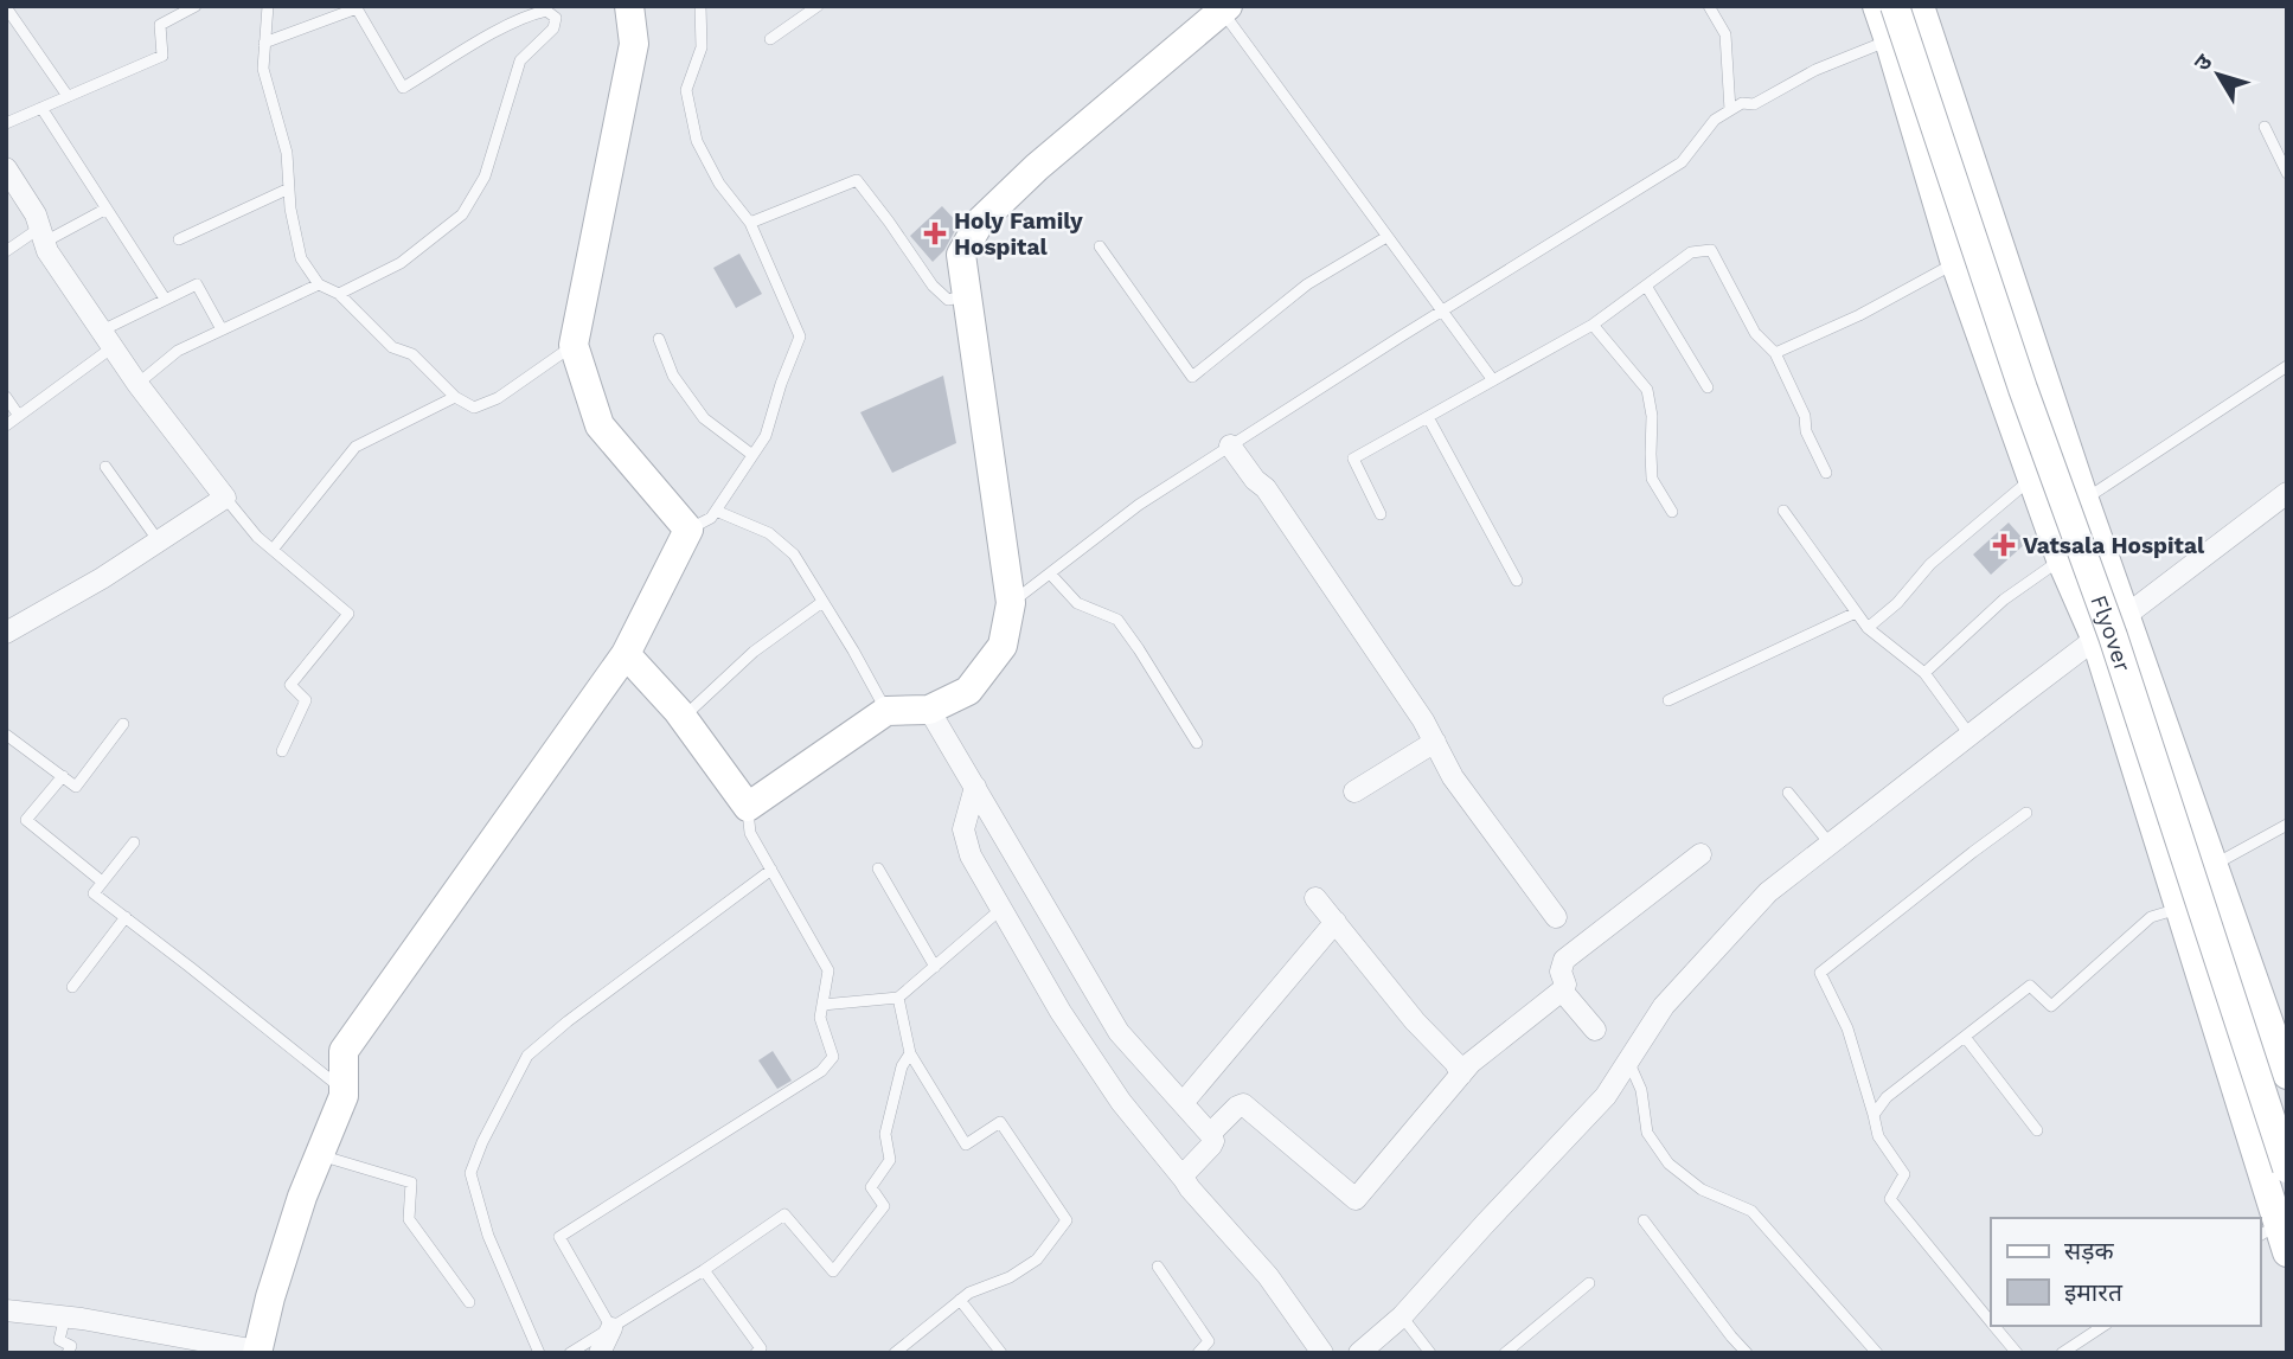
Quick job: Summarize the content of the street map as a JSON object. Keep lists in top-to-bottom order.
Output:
{
  "streets": {
    "main road": ["Flyover"]
  },
  "places": {
    "health": ["Holy Family Hospital", "Vatsala Hospital"]
  },
  "legend": ["सड़क", "इमारत"],
  "north": "top left"
}
